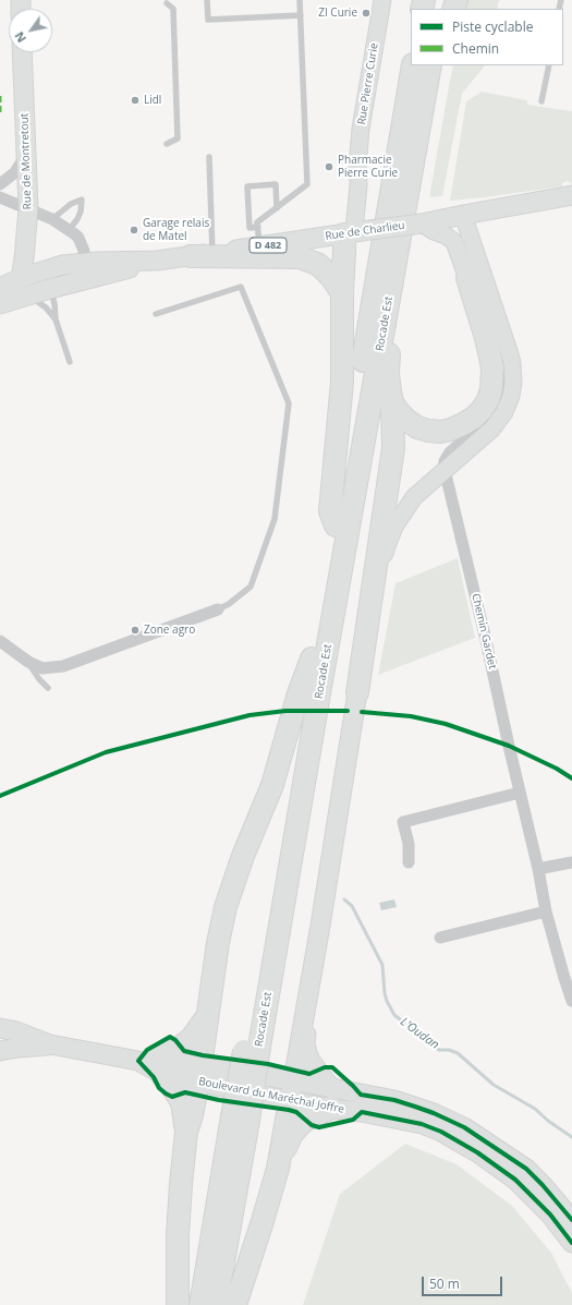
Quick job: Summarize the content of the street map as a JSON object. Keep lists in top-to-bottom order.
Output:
{
  "streets": {
    "highway": ["Rocade Est"],
    "main road": [
      "Rue de Montretout",
      "Rue de Charlieu",
      "D 482",
      "Boulevard du Maréchal Joffre"
    ],
    "street": ["Rue Pierre Curie", "Chemin Gardet"]
  },
  "crossings": [
    ["Rue Pierre Curie", "Rue de Charlieu"],
    ["Rue de Montretout", "Rue de Charlieu"]
  ],
  "water": ["L'Oudan"],
  "places": [
    "ZI Curie",
    "Lidl",
    "Pharmacie Pierre Curie",
    "Garage relais de Matel",
    "Zone agro"
  ],
  "legend": ["Piste cyclable", "Chemin"],
  "scale_bar": "50 m",
  "north": "bottom left"
}
